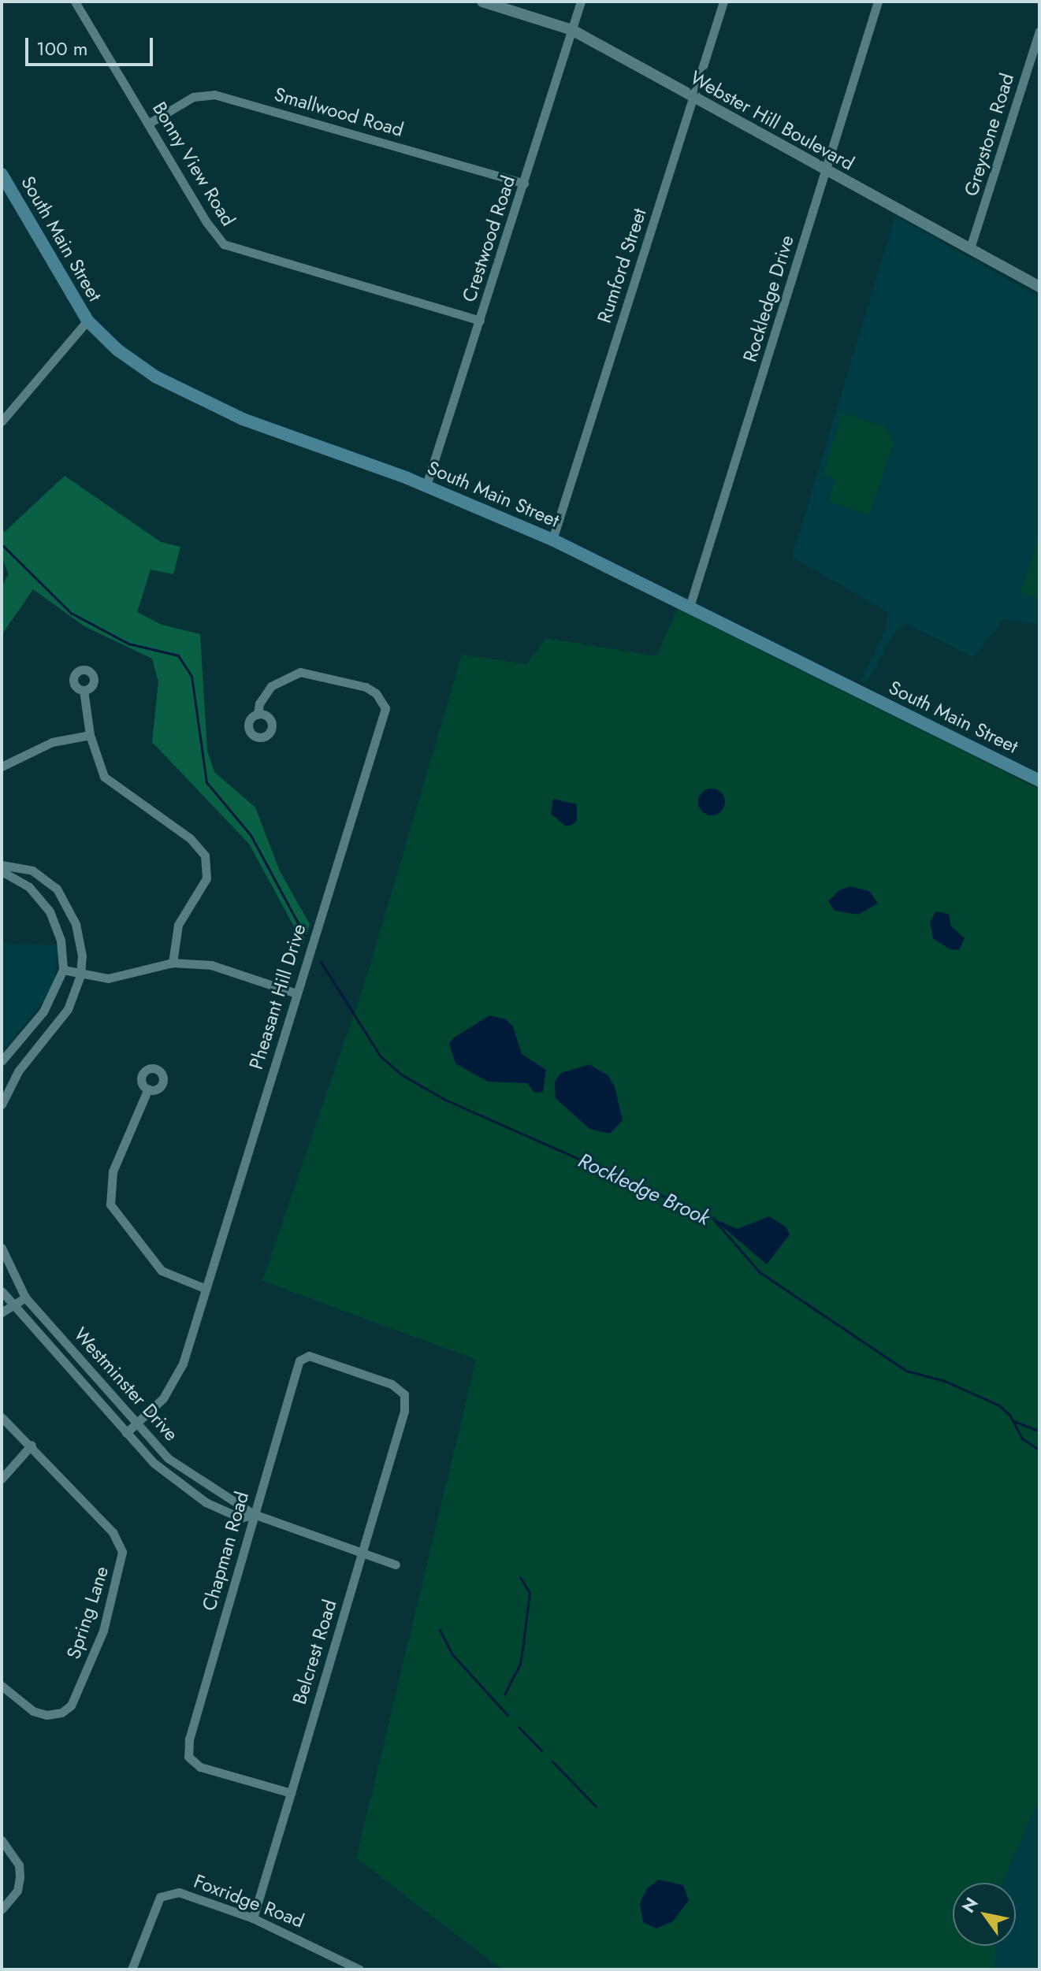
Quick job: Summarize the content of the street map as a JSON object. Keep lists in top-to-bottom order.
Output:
{
  "streets": {
    "main road": ["South Main Street"],
    "street": [
      "Smallwood Road",
      "Webster Hill Boulevard",
      "Greystone Road",
      "Bonny View Road",
      "Crestwood Road",
      "Rumford Street",
      "Rockledge Drive",
      "Pheasant Hill Drive",
      "Westminster Drive",
      "Chapman Road",
      "Spring Lane",
      "Belcrest Road",
      "Foxridge Road"
    ]
  },
  "crossings": [
    ["Smallwood Road", "Bonny View Road"],
    ["Smallwood Road", "Crestwood Road"],
    ["Webster Hill Boulevard", "Greystone Road"],
    ["Webster Hill Boulevard", "Crestwood Road"],
    ["Webster Hill Boulevard", "Rumford Street"],
    ["Webster Hill Boulevard", "Rockledge Drive"],
    ["Bonny View Road", "Crestwood Road"],
    ["South Main Street", "Crestwood Road"],
    ["South Main Street", "Rumford Street"],
    ["South Main Street", "Rockledge Drive"],
    ["Pheasant Hill Drive", "Westminster Drive"],
    ["Westminster Drive", "Chapman Road"],
    ["Westminster Drive", "Belcrest Road"],
    ["Chapman Road", "Belcrest Road"],
    ["Belcrest Road", "Foxridge Road"]
  ],
  "water": ["Rockledge Brook"],
  "scale_bar": "100 m",
  "north": "top left"
}
